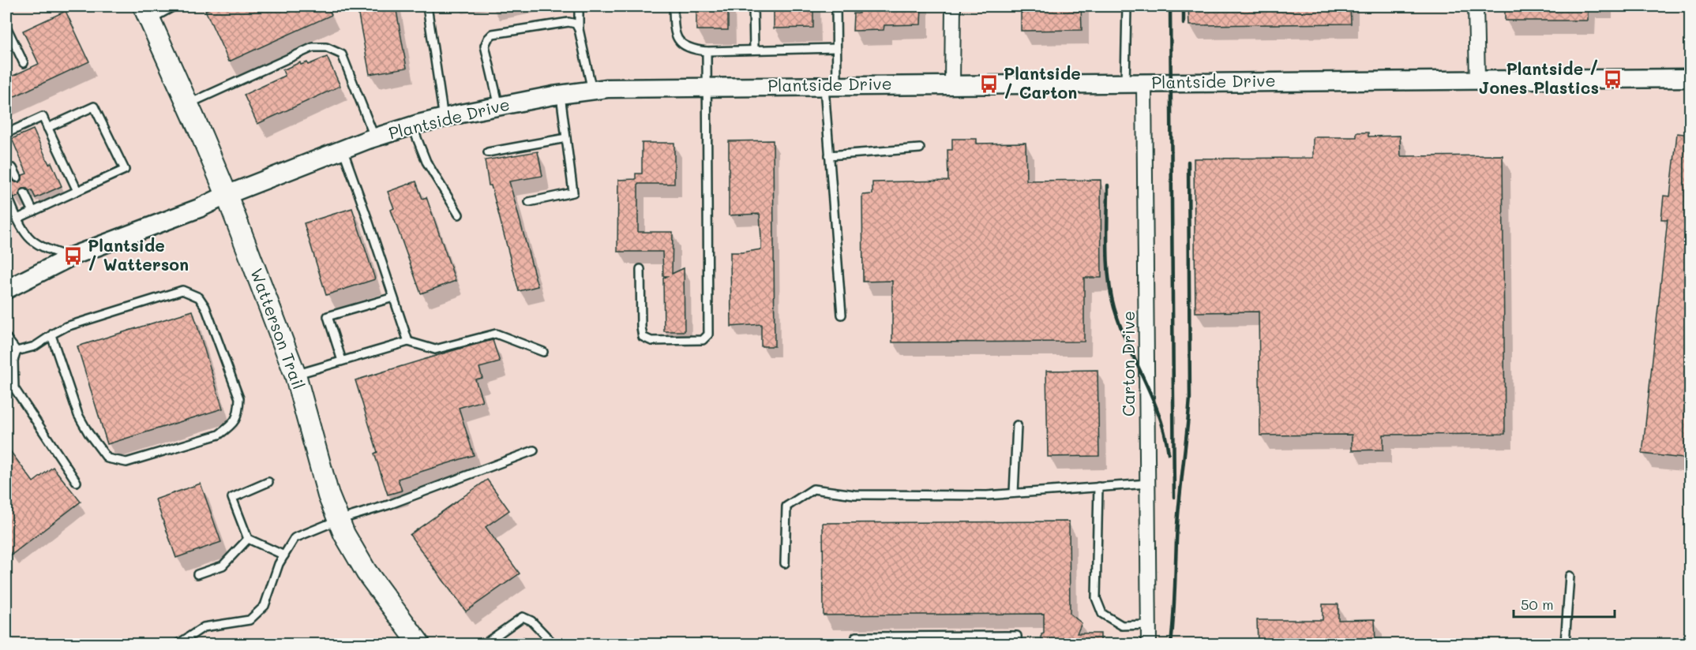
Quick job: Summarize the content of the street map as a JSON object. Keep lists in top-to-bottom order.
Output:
{
  "streets": {
    "main road": ["Watterson Trail"],
    "street": ["Plantside Drive", "Carton Drive"]
  },
  "crossings": [
    ["Plantside Drive", "Watterson Trail"],
    ["Plantside Drive", "Carton Drive"]
  ],
  "places": {
    "bus stop": ["Plantside / Jones Plastics", "Plantside / Carton", "Plantside / Watterson"]
  },
  "scale_bar": "50 m"
}
